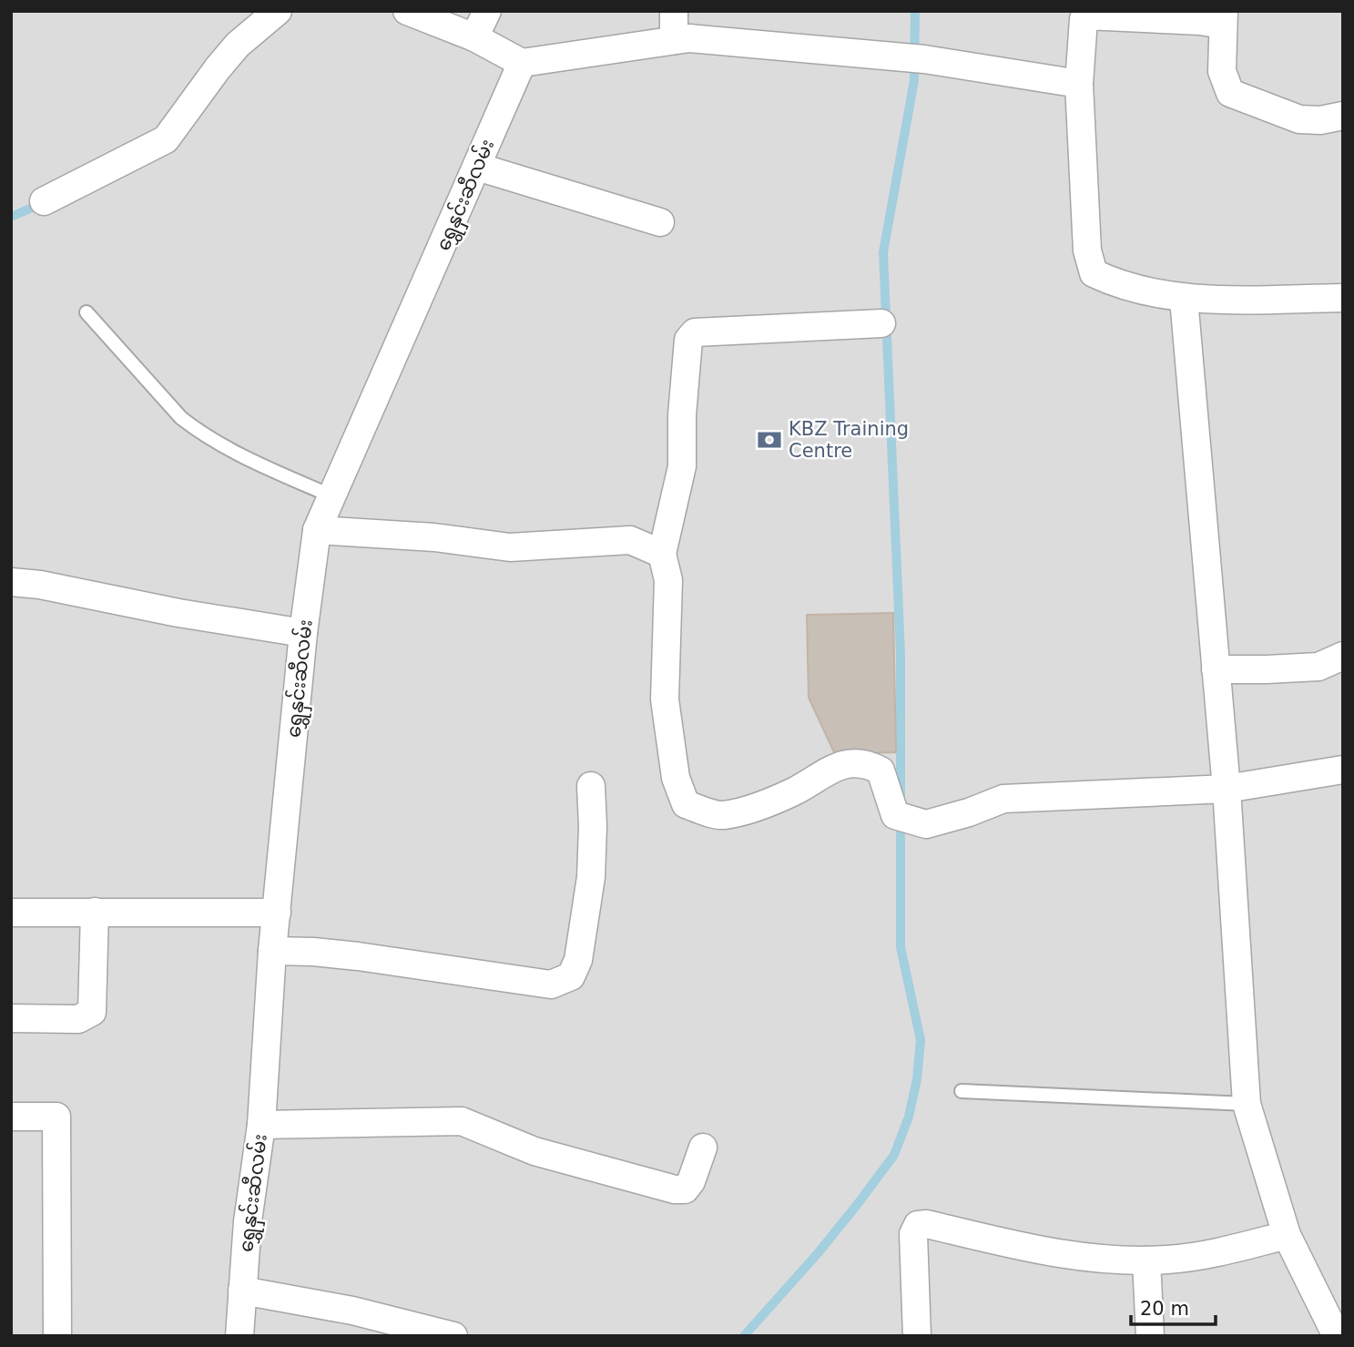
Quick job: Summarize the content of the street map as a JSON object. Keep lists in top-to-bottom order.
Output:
{
  "streets": {
    "street": ["ရွှေနှင်းဆီလမ်း"]
  },
  "places": {
    "bank": ["KBZ Training Centre"]
  },
  "scale_bar": "20 m"
}
